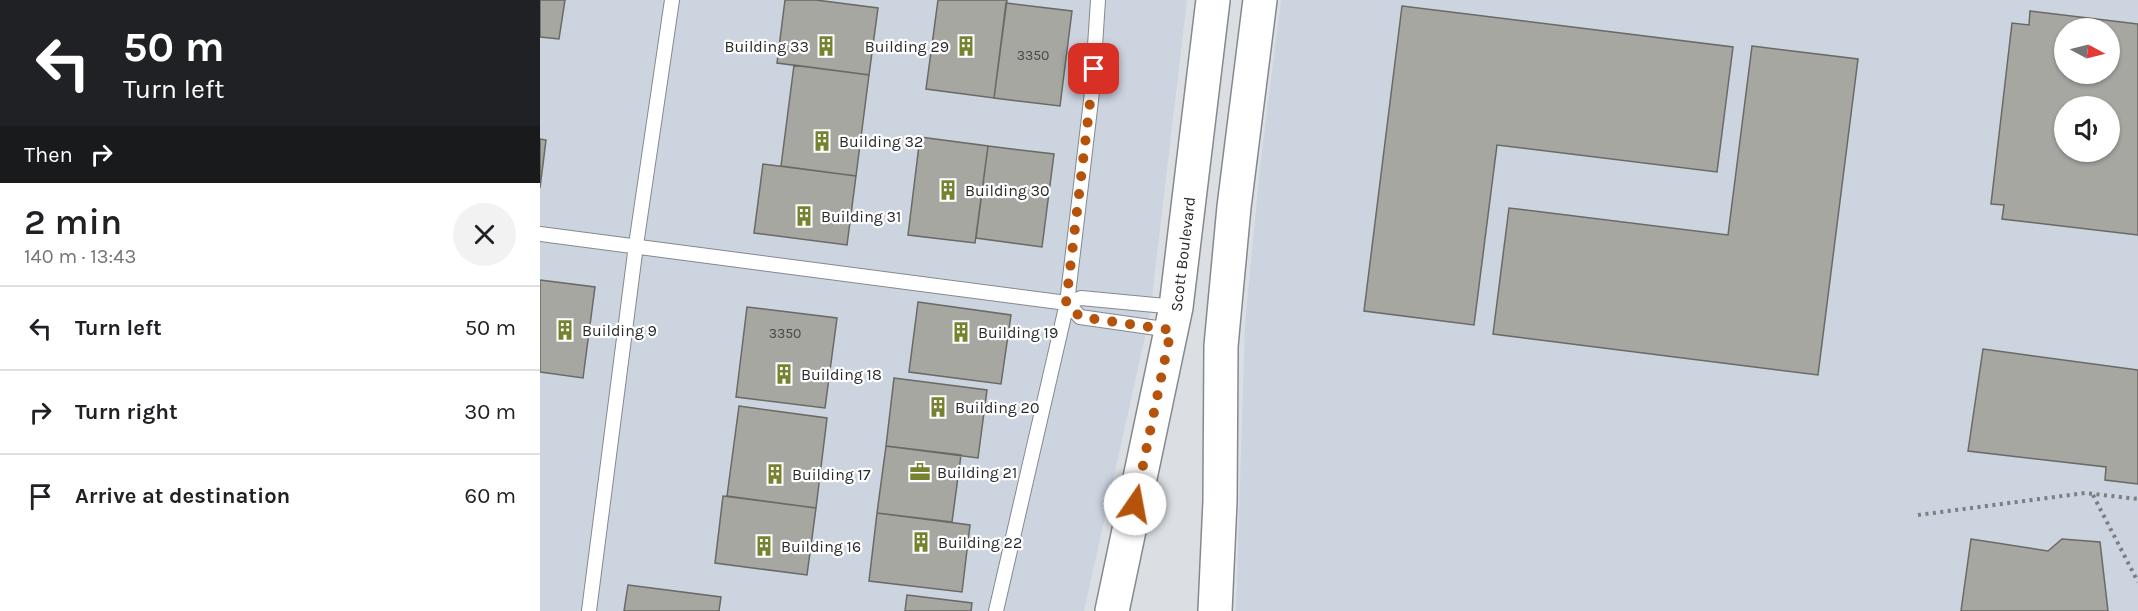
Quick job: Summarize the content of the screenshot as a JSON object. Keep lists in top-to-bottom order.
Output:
{
  "streets": {
    "main road": ["Scott Boulevard"]
  },
  "places": {
    "building": [
      "Building 33",
      "Building 29",
      "Building 32",
      "Building 30",
      "Building 31",
      "Building 9",
      "Building 19",
      "Building 18",
      "Building 20",
      "Building 17",
      "Building 22",
      "Building 16"
    ],
    "office": ["Building 21"]
  },
  "house_numbers": ["3350", "3350"],
  "north": "right",
  "page": {
    "turn": ["50 m", "Turn left"],
    "then": "Then",
    "heading": ["2 min", "140 m · 13:43"],
    "list": [
      {
        "name": "Turn left",
        "value": "50 m"
      },
      {
        "name": "Turn right",
        "value": "30 m"
      },
      {
        "name": "Arrive at destination",
        "value": "60 m"
      }
    ]
  }
}
